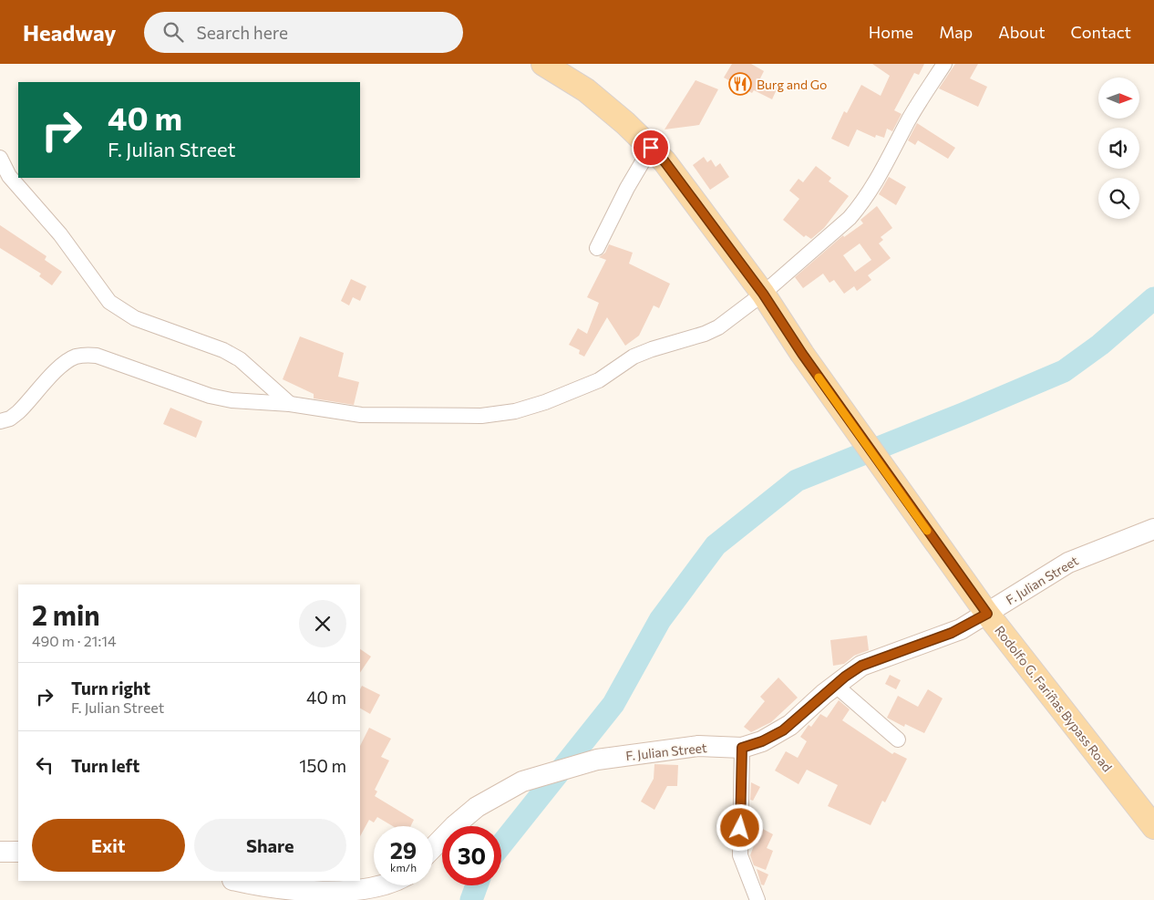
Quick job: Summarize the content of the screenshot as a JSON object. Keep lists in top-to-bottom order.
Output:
{
  "streets": {
    "main road": ["Rodolfo G. Fariñas Bypass Road"],
    "street": ["F. Julian Street"]
  },
  "crossings": [
    ["F. Julian Street", "Rodolfo G. Fariñas Bypass Road"]
  ],
  "places": {
    "restaurant": ["Burg and Go"]
  },
  "north": "right",
  "page": {
    "header": "Headway",
    "search": "Search here",
    "nav": [
      "Home",
      "Map",
      "About",
      "Contact"
    ],
    "turn": ["40 m", "F. Julian Street"],
    "heading": ["2 min", "490 m · 21:14"],
    "list": [
      {
        "name": "Turn right",
        "note": "F. Julian Street",
        "value": "40 m"
      },
      {
        "name": "Turn left",
        "value": "150 m"
      }
    ],
    "buttons": ["Exit", "Share"],
    "speed": "29 km/h",
    "limit": "30"
  }
}
